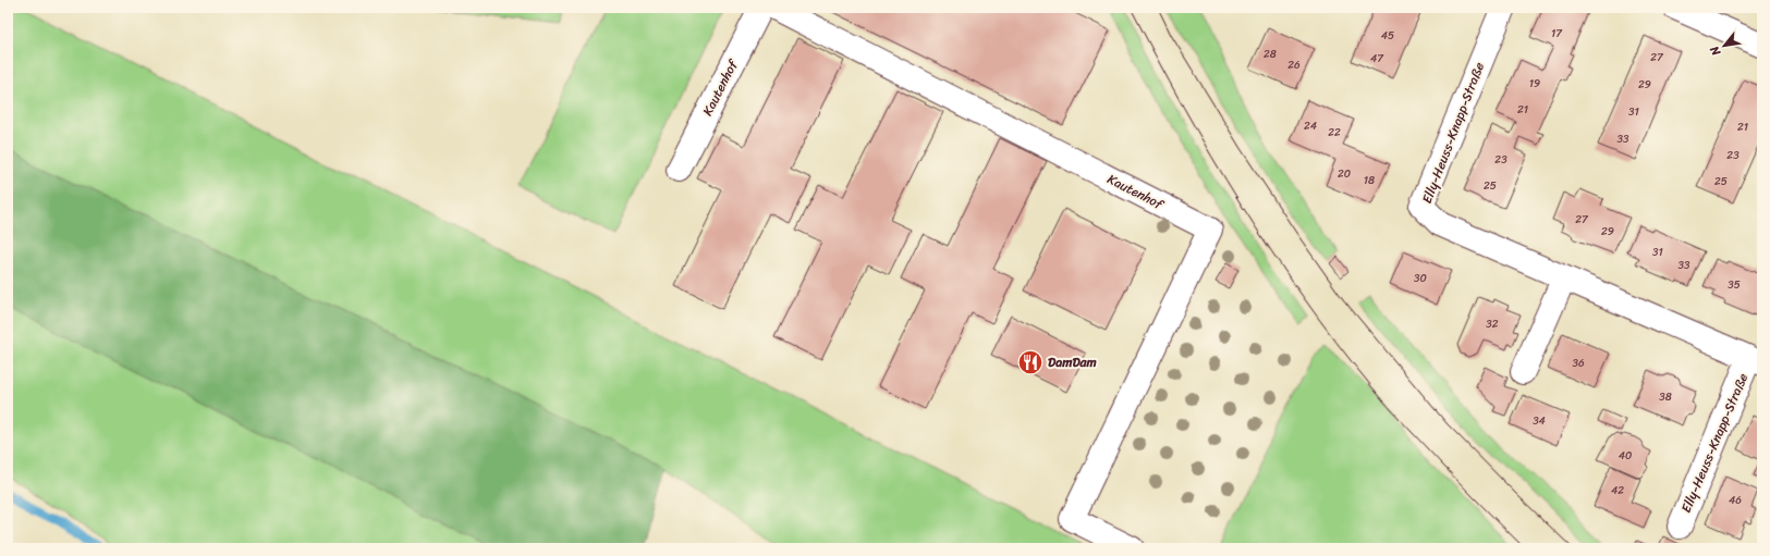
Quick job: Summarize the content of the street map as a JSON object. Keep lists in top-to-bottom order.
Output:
{
  "streets": {
    "street": ["Kautenhof", "Elly-Heuss-Knapp-Straße"]
  },
  "places": {
    "restaurant": ["DamDam"]
  },
  "house_numbers": [
    "17",
    "45",
    "28",
    "27",
    "47",
    "26",
    "19",
    "29",
    "21",
    "31",
    "24",
    "21",
    "22",
    "33",
    "23",
    "23",
    "20",
    "18",
    "25",
    "25",
    "27",
    "29",
    "31",
    "33",
    "30",
    "35",
    "32",
    "36",
    "38",
    "34",
    "40",
    "42",
    "46"
  ],
  "north": "bottom left"
}
